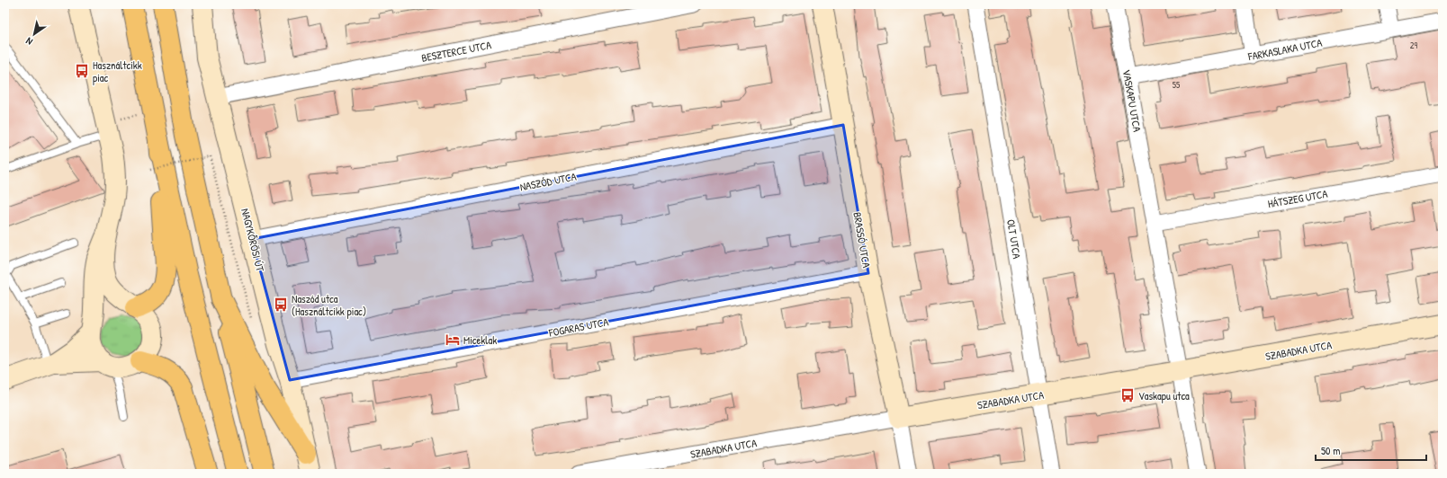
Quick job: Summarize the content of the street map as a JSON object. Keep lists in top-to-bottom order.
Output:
{
  "streets": {
    "street": [
      "FARKASLAKA UTCA",
      "BESZTERCE UTCA",
      "VASKAPU UTCA",
      "NASZÓD UTCA",
      "HÁTSZEG UTCA",
      "OLT UTCA",
      "NAGYKŐRÖSI ÚT",
      "BRASSÓ UTCA",
      "FOGARAS UTCA",
      "SZABADKA UTCA"
    ]
  },
  "crossings": [
    ["FARKASLAKA UTCA", "VASKAPU UTCA"],
    ["BESZTERCE UTCA", "NAGYKŐRÖSI ÚT"],
    ["VASKAPU UTCA", "HÁTSZEG UTCA"],
    ["VASKAPU UTCA", "SZABADKA UTCA"],
    ["NASZÓD UTCA", "NAGYKŐRÖSI ÚT"],
    ["NASZÓD UTCA", "BRASSÓ UTCA"],
    ["OLT UTCA", "SZABADKA UTCA"],
    ["NAGYKŐRÖSI ÚT", "FOGARAS UTCA"],
    ["BRASSÓ UTCA", "FOGARAS UTCA"],
    ["BRASSÓ UTCA", "SZABADKA UTCA"]
  ],
  "places": {
    "bus stop": ["Használtcikk piac", "Naszód utca (Használtcikk piac)", "Vaskapu utca"],
    "hotel": ["Miceklak"]
  },
  "house_numbers": ["29", "55"],
  "scale_bar": "50 m",
  "north": "bottom left"
}
